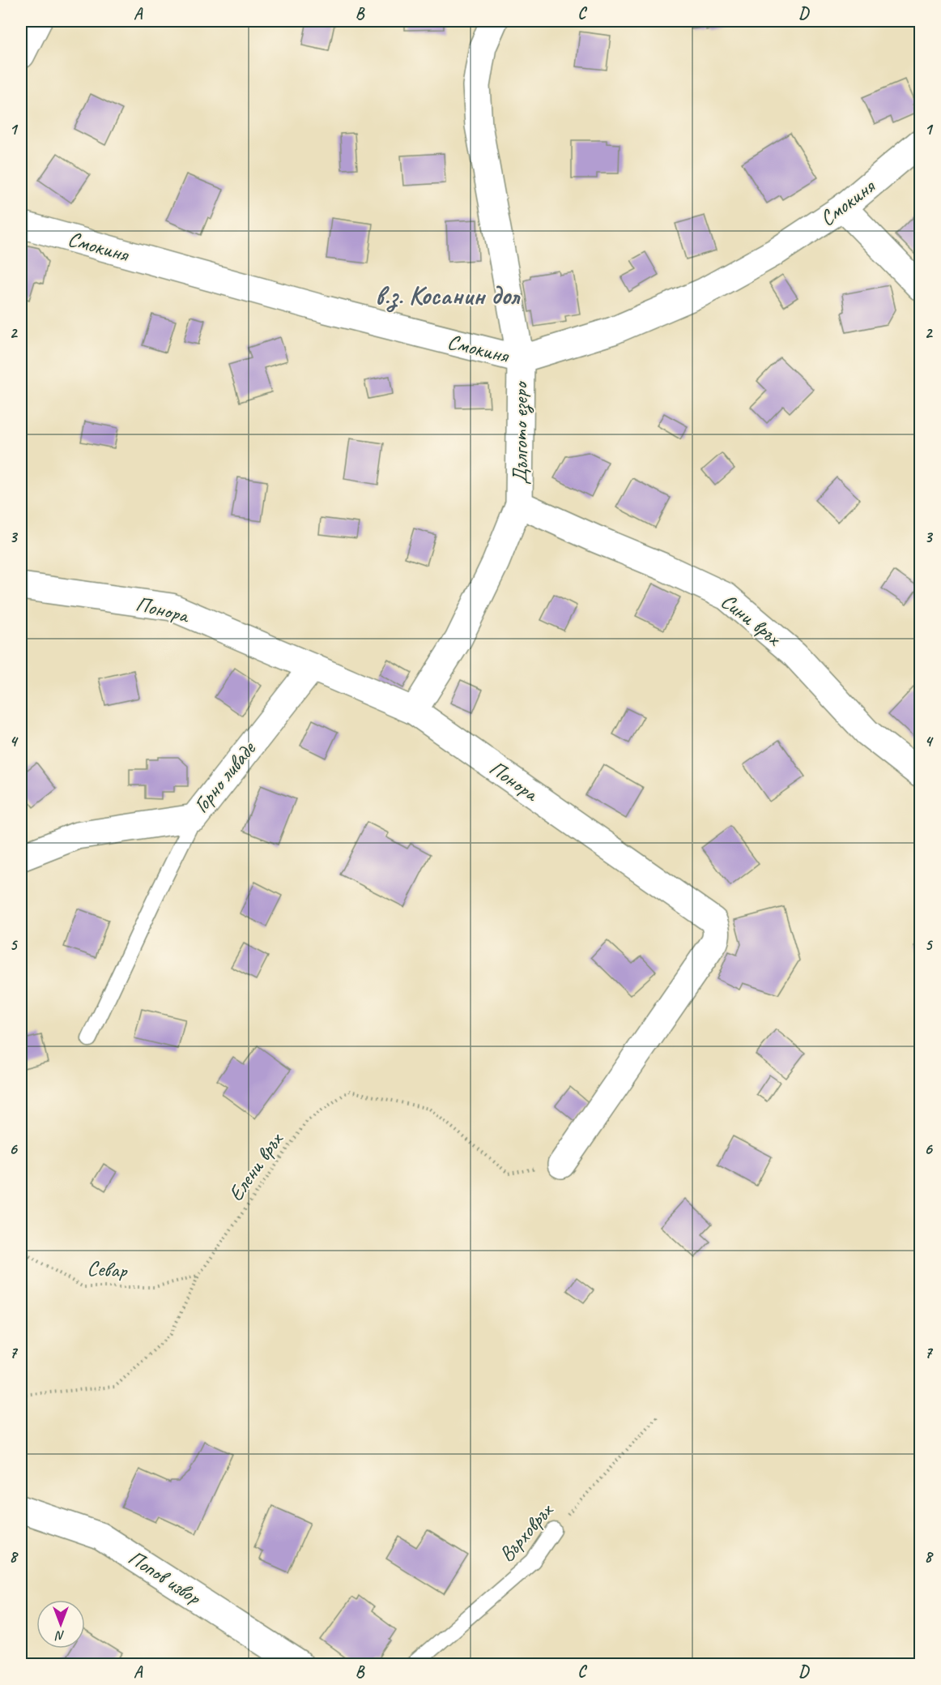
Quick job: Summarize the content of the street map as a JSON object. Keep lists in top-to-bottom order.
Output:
{
  "streets": {
    "street": [
      "Смокиня",
      "Дългото езеро",
      "Понора",
      "Сини връх",
      "Горно ливаде",
      "Попов извор"
    ],
    "lane": ["Върховръх"],
    "path": ["Елени връх", "Севар"]
  },
  "crossings": [
    ["Смокиня", "Дългото езеро"],
    ["Дългото езеро", "Понора"],
    ["Дългото езеро", "Сини връх"],
    ["Понора", "Горно ливаде"],
    ["Понора", "Елени връх"],
    ["Елени връх", "Севар"]
  ],
  "districts": ["в.з. Косанин дол"],
  "north": "bottom",
  "grid": {
    "columns": [
      "A",
      "B",
      "C",
      "D"
    ],
    "rows": [
      "1",
      "2",
      "3",
      "4",
      "5",
      "6",
      "7",
      "8"
    ]
  }
}
